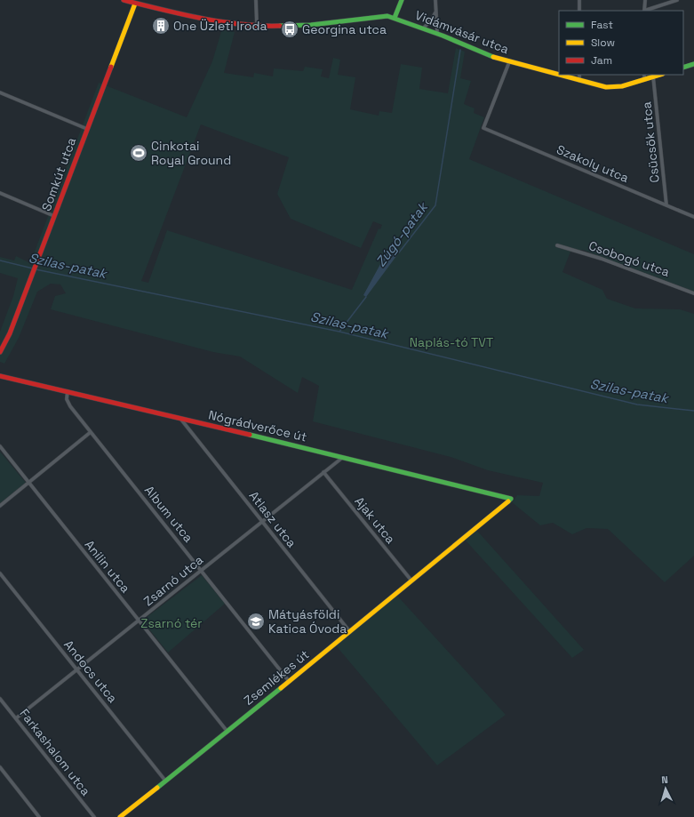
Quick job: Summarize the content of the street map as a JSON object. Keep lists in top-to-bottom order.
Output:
{
  "streets": {
    "street": [
      "Vidámvásár utca",
      "Csücsök utca",
      "Szakoly utca",
      "Somkút utca",
      "Csobogó utca",
      "Nógrádverőce út",
      "Album utca",
      "Atlasz utca",
      "Ajak utca",
      "Anilin utca",
      "Zsarnó utca",
      "Andocs utca",
      "Zsemlékes út",
      "Farkashalom utca"
    ]
  },
  "crossings": [
    ["Vidámvásár utca", "Csücsök utca"],
    ["Vidámvásár utca", "Szakoly utca"],
    ["Vidámvásár utca", "Somkút utca"],
    ["Csücsök utca", "Szakoly utca"],
    ["Nógrádverőce út", "Album utca"],
    ["Nógrádverőce út", "Atlasz utca"],
    ["Nógrádverőce út", "Zsarnó utca"],
    ["Nógrádverőce út", "Zsemlékes út"],
    ["Album utca", "Zsarnó utca"],
    ["Album utca", "Zsemlékes út"],
    ["Atlasz utca", "Zsarnó utca"],
    ["Atlasz utca", "Zsemlékes út"],
    ["Ajak utca", "Zsarnó utca"],
    ["Ajak utca", "Zsemlékes út"],
    ["Anilin utca", "Zsarnó utca"],
    ["Anilin utca", "Zsemlékes út"],
    ["Zsarnó utca", "Andocs utca"],
    ["Zsarnó utca", "Farkashalom utca"],
    ["Andocs utca", "Zsemlékes út"]
  ],
  "water": ["Zúgó-patak", "Szilas-patak"],
  "parks": ["Naplás-tó TVT", "Zsarnó tér"],
  "places": {
    "building": ["One Üzleti Iroda"],
    "bus stop": ["Georgina utca"],
    "sports": ["Cinkotai Royal Ground"],
    "school or university": ["Mátyásföldi Katica Óvoda"]
  },
  "legend": ["Fast", "Slow", "Jam"],
  "north": "top"
}
